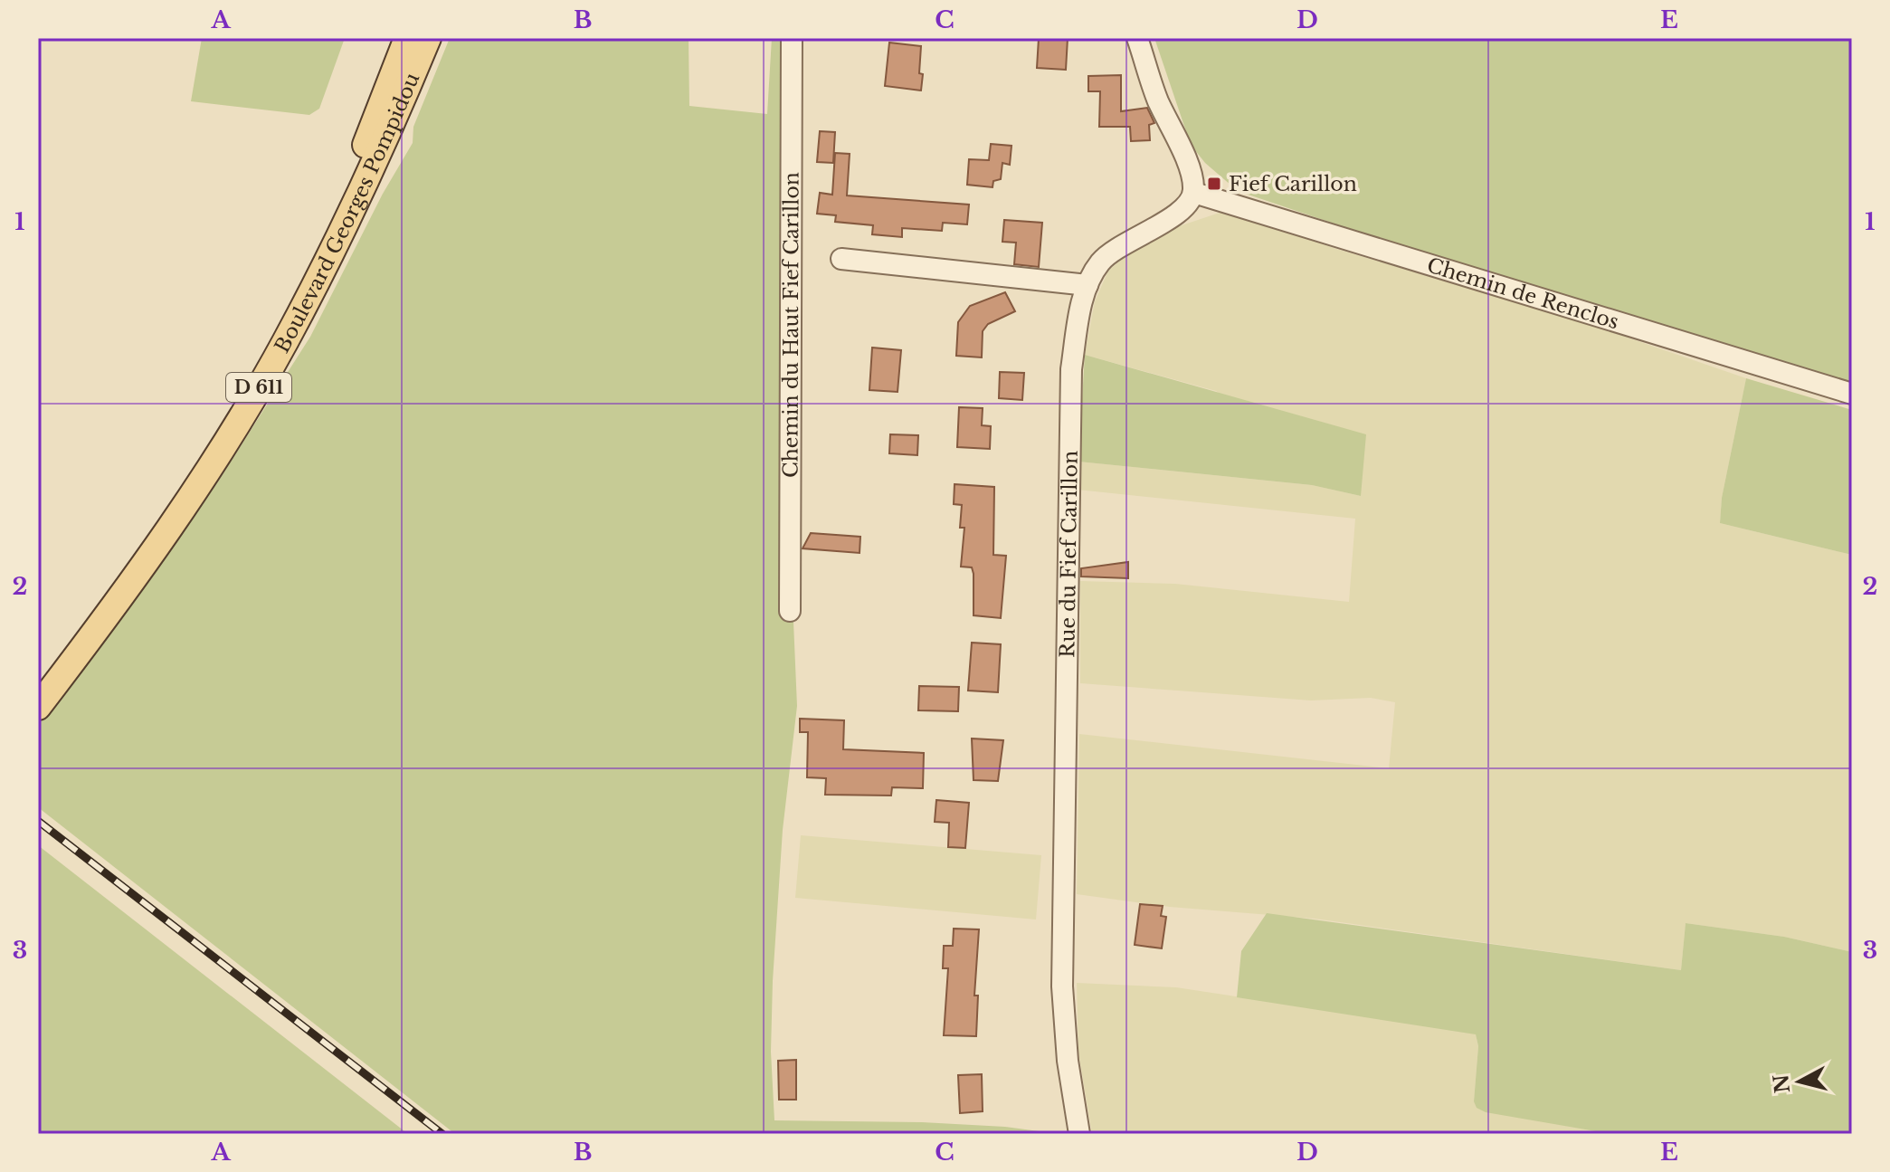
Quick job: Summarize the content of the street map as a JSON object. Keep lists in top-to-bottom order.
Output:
{
  "streets": {
    "main road": ["Boulevard Georges Pompidou", "D 611"],
    "street": ["Chemin de Renclos", "Chemin du Haut Fief Carillon", "Rue du Fief Carillon"]
  },
  "crossings": [
    ["Chemin de Renclos", "Rue du Fief Carillon"]
  ],
  "places": {
    "transit": ["Fief Carillon"]
  },
  "north": "left",
  "grid": {
    "columns": [
      "A",
      "B",
      "C",
      "D",
      "E"
    ],
    "rows": ["1", "2", "3"]
  }
}
